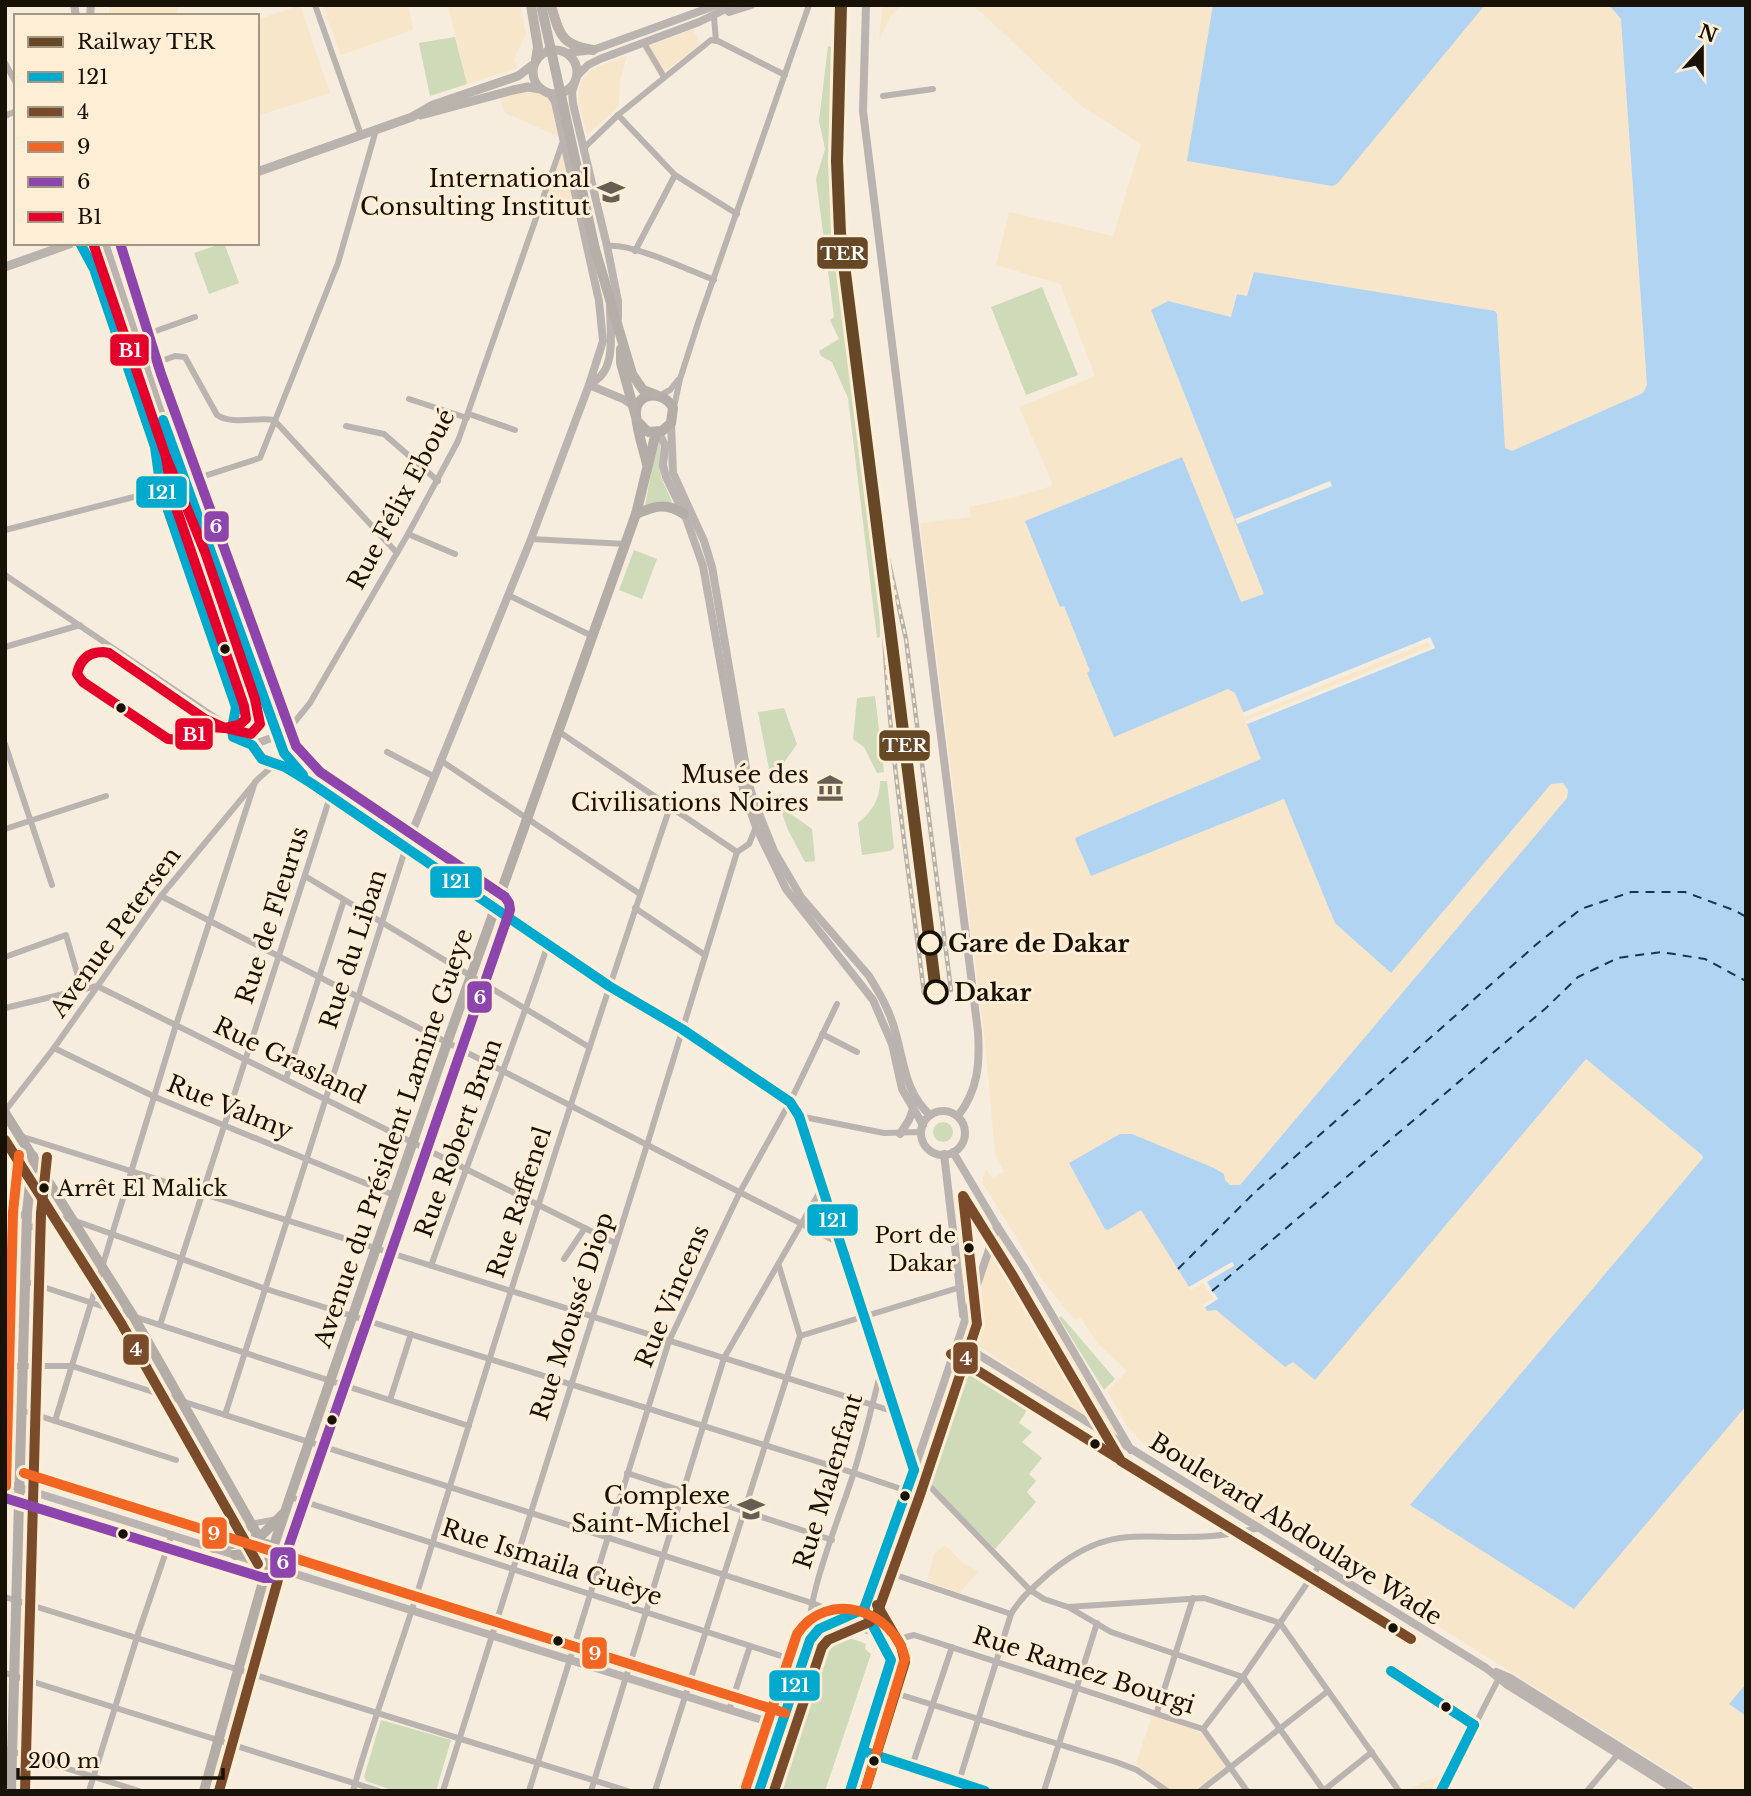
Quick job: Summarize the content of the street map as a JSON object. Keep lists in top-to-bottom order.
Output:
{
  "streets": {
    "main road": ["Avenue du Président Lamine Gueye"],
    "street": [
      "Rue Félix Eboué",
      "Rue de Fleurus",
      "Avenue Petersen",
      "Rue du Liban",
      "Rue Grasland",
      "Rue Valmy",
      "Rue Robert Brun",
      "Rue Raffenel",
      "Rue Vincens",
      "Rue Moussé Diop",
      "Rue Malenfant",
      "Boulevard Abdoulaye Wade",
      "Rue Ismaila Guèye",
      "Rue Ramez Bourgi"
    ]
  },
  "crossings": [
    ["Rue de Fleurus", "Rue Grasland"],
    ["Rue de Fleurus", "Rue Valmy"],
    ["Avenue Petersen", "Rue Grasland"],
    ["Avenue Petersen", "Rue Valmy"],
    ["Rue du Liban", "Rue Grasland"],
    ["Rue du Liban", "Rue Valmy"],
    ["Rue Grasland", "Avenue du Président Lamine Gueye"],
    ["Rue Grasland", "Rue Robert Brun"],
    ["Rue Grasland", "Rue Raffenel"],
    ["Rue Grasland", "Rue Moussé Diop"],
    ["Rue Valmy", "Avenue du Président Lamine Gueye"],
    ["Avenue du Président Lamine Gueye", "Rue Ismaila Guèye"],
    ["Rue Raffenel", "Rue Ismaila Guèye"],
    ["Rue Vincens", "Rue Ismaila Guèye"],
    ["Rue Moussé Diop", "Rue Ismaila Guèye"]
  ],
  "places": {
    "school or university": ["International Consulting Institut", "Complexe Saint-Michel"],
    "museum": ["Musée des Civilisations Noires"],
    "other": [
      "Gare de Dakar",
      "Dakar",
      "Arrêt El Malick",
      "Port de Dakar"
    ]
  },
  "lines": [
    "rail line TER",
    "transit line 121",
    "transit line 6",
    "transit line B1",
    "transit line 4",
    "transit line 9"
  ],
  "legend": [
    "Railway TER",
    "121",
    "4",
    "9",
    "6",
    "B1"
  ],
  "scale_bar": "200 m",
  "north": "top"
}
